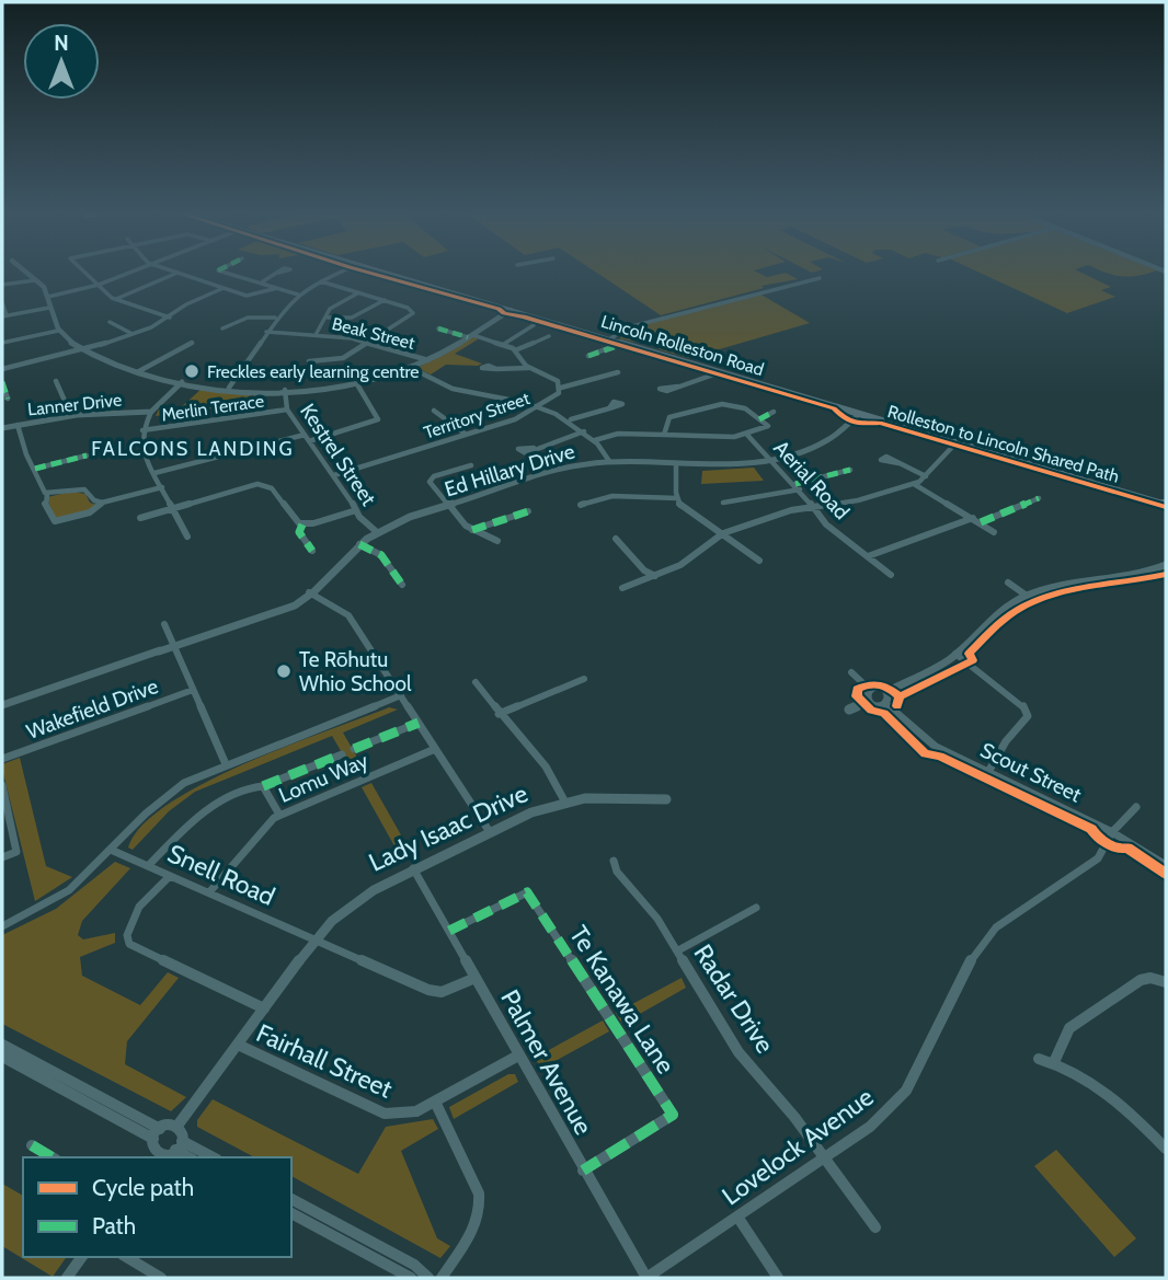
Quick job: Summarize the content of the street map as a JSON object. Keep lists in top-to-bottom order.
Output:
{
  "streets": {
    "main road": ["Lincoln Rolleston Road"],
    "street": [
      "Beak Street",
      "Lanner Drive",
      "Merlin Terrace",
      "Territory Street",
      "Kestrel Street",
      "Ed Hillary Drive",
      "Aerial Road",
      "Wakefield Drive",
      "Scout Street",
      "Lomu Way",
      "Lady Isaac Drive",
      "Snell Road",
      "Radar Drive",
      "Te Kanawa Lane",
      "Fairhall Street",
      "Palmer Avenue",
      "Lovelock Avenue"
    ],
    "cycle path": ["Rolleston to Lincoln Shared Path"]
  },
  "crossings": [
    ["Lincoln Rolleston Road", "Ed Hillary Drive"],
    ["Merlin Terrace", "Kestrel Street"],
    ["Territory Street", "Kestrel Street"],
    ["Kestrel Street", "Ed Hillary Drive"],
    ["Ed Hillary Drive", "Aerial Road"],
    ["Scout Street", "Lovelock Avenue"],
    ["Lomu Way", "Snell Road"],
    ["Lady Isaac Drive", "Snell Road"],
    ["Lady Isaac Drive", "Fairhall Street"],
    ["Lady Isaac Drive", "Palmer Avenue"],
    ["Snell Road", "Palmer Avenue"],
    ["Radar Drive", "Lovelock Avenue"],
    ["Te Kanawa Lane", "Palmer Avenue"],
    ["Fairhall Street", "Palmer Avenue"],
    ["Palmer Avenue", "Lovelock Avenue"]
  ],
  "districts": ["FALCONS LANDING"],
  "places": ["Freckles early learning centre", "Te Rōhutu Whio School"],
  "legend": ["Cycle path", "Path"],
  "north": "top"
}
